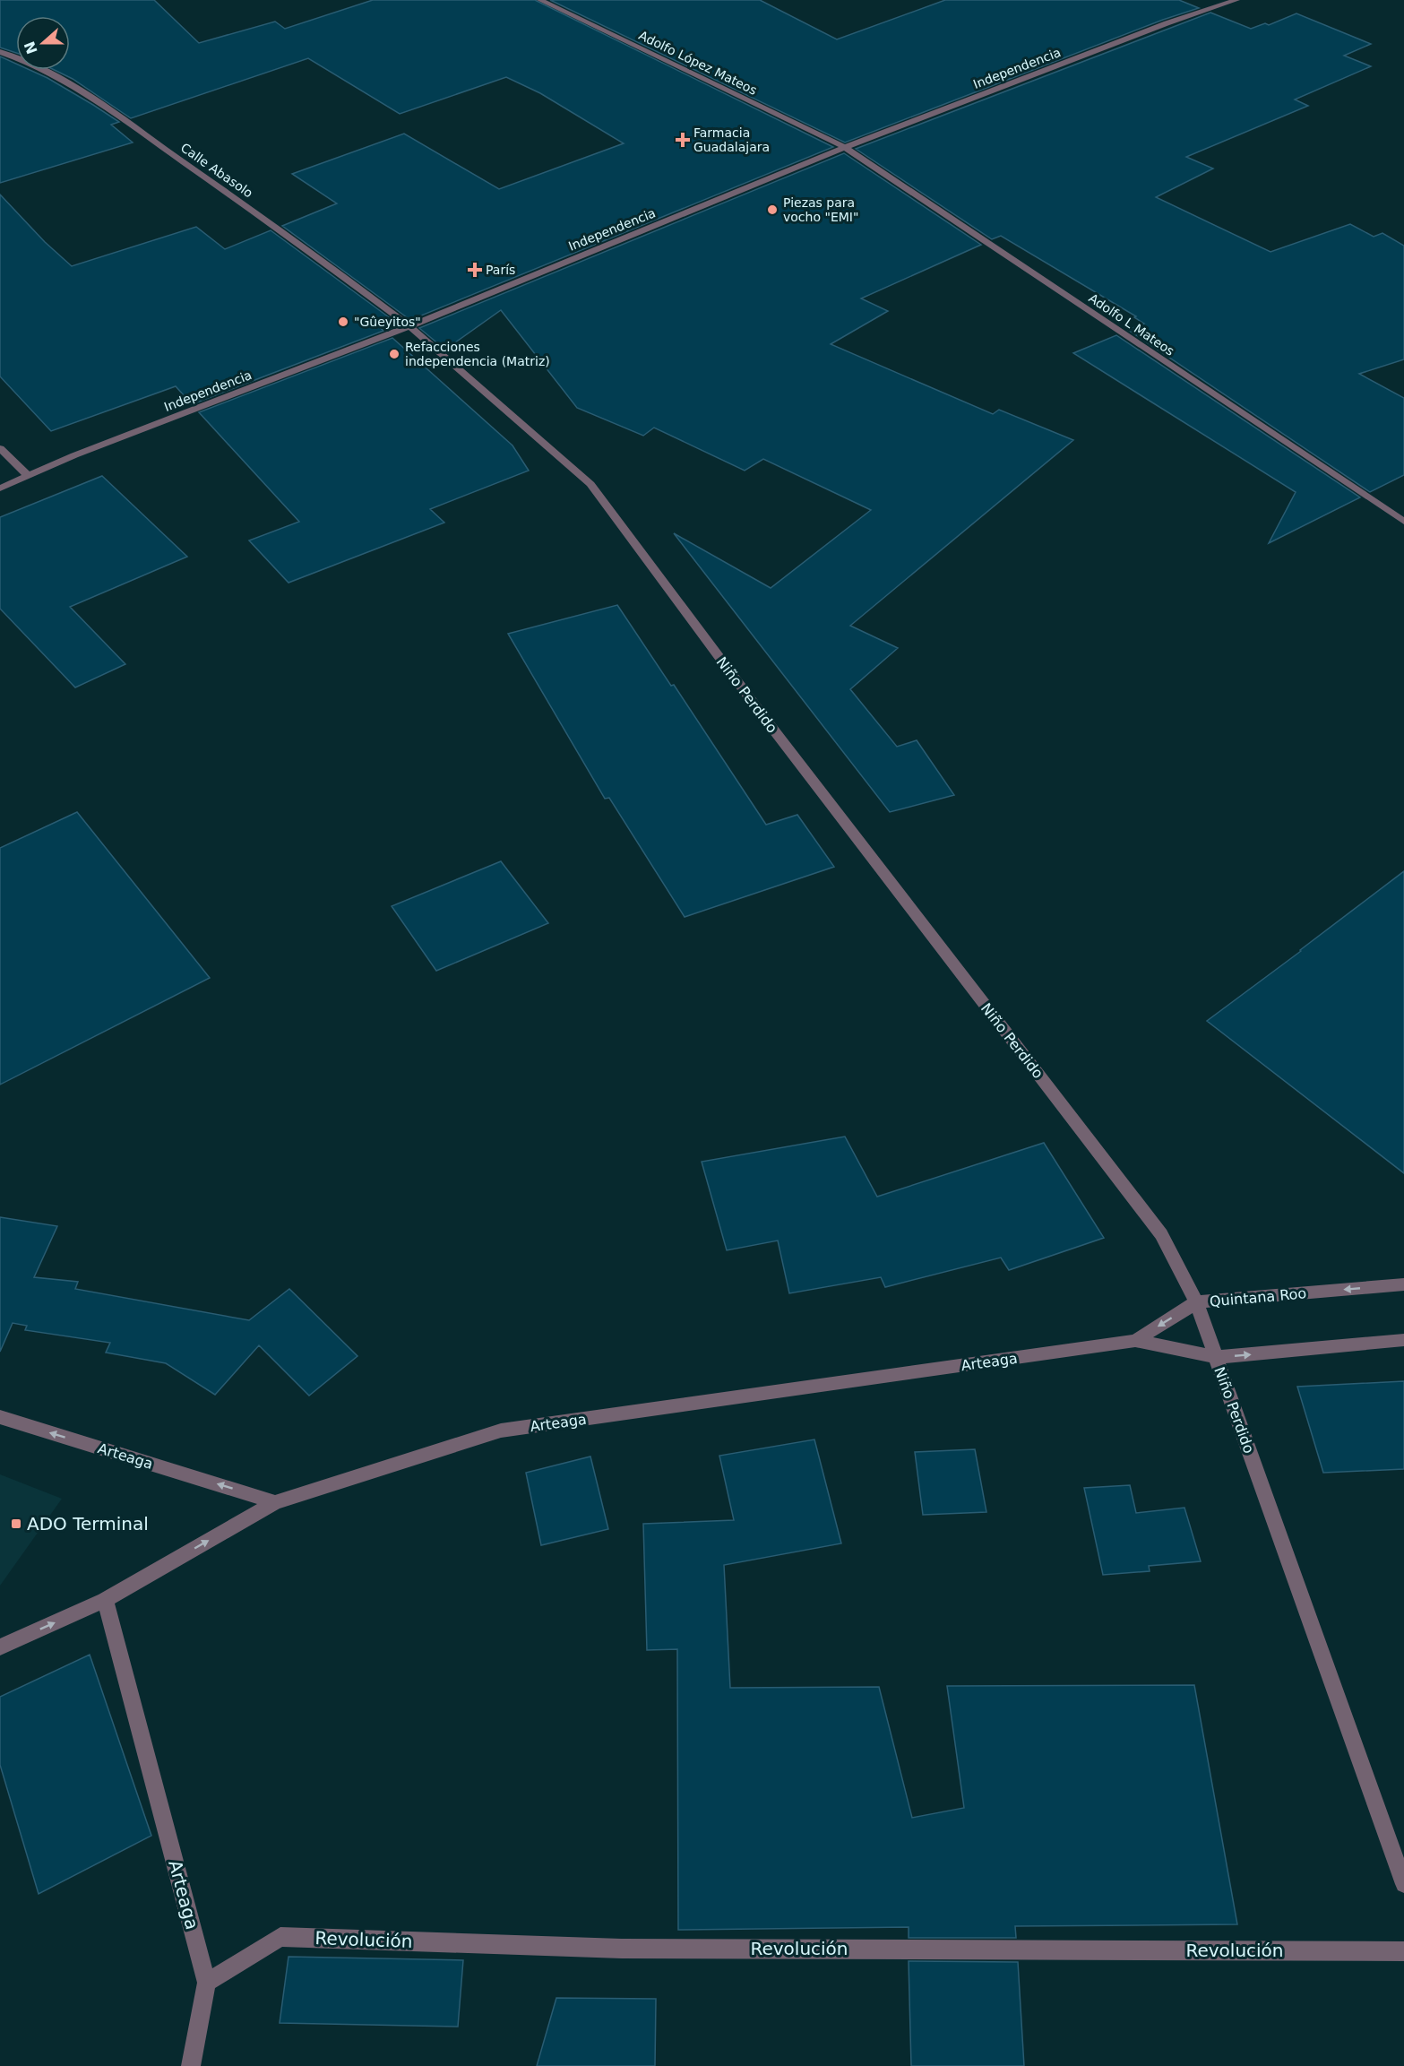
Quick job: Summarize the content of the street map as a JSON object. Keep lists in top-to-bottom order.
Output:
{
  "streets": {
    "street": [
      "Adolfo López Mateos",
      "Independencia",
      "Calle Abasolo",
      "Adolfo L Mateos",
      "Niño Perdido",
      "Quintana Roo",
      "Arteaga",
      "Revolución"
    ]
  },
  "crossings": [
    ["Adolfo López Mateos", "Independencia"],
    ["Adolfo López Mateos", "Adolfo L Mateos"],
    ["Independencia", "Calle Abasolo"],
    ["Independencia", "Adolfo L Mateos"],
    ["Independencia", "Niño Perdido"],
    ["Calle Abasolo", "Niño Perdido"],
    ["Niño Perdido", "Quintana Roo"],
    ["Quintana Roo", "Arteaga"],
    ["Arteaga", "Revolución"]
  ],
  "places": {
    "health": ["Farmacia Guadalajara", "París"],
    "other": ["Piezas para vocho \"EMI\"", "\"Gûeyitos\"", "Refacciones independencia (Matriz)"],
    "transit": ["ADO Terminal"]
  },
  "north": "left"
}
